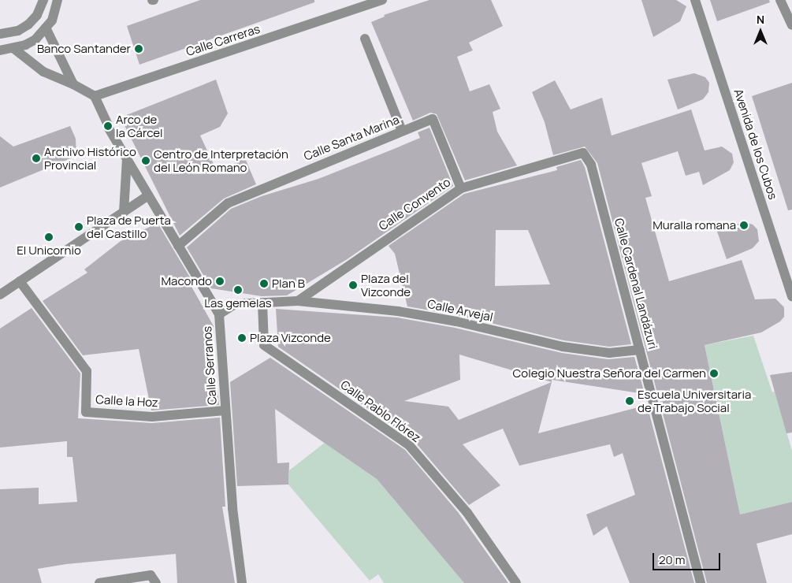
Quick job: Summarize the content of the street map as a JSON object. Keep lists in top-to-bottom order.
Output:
{
  "streets": {
    "street": [
      "Calle Carreras",
      "Calle Santa Marina",
      "Avenida de los Cubos",
      "Calle Convento",
      "Calle Cardenal Landázuri",
      "Calle Arvejal",
      "Calle Serranos",
      "Calle la Hoz",
      "Calle Pablo Flórez"
    ]
  },
  "crossings": [
    ["Calle Carreras", "Calle Serranos"],
    ["Calle Santa Marina", "Calle Convento"],
    ["Calle Santa Marina", "Calle Serranos"],
    ["Calle Convento", "Calle Cardenal Landázuri"],
    ["Calle Convento", "Calle Arvejal"],
    ["Calle Cardenal Landázuri", "Calle Arvejal"],
    ["Calle Arvejal", "Calle Serranos"],
    ["Calle Arvejal", "Calle Pablo Flórez"],
    ["Calle Serranos", "Calle la Hoz"]
  ],
  "places": [
    "Banco Santander",
    "Arco de la Cárcel",
    "Archivo Histórico Provincial",
    "Centro de Interpretación del León Romano",
    "Muralla romana",
    "Plaza de Puerta del Castillo",
    "El Unicornio",
    "Macondo",
    "Plan B",
    "Plaza del Vizconde",
    "Las gemelas",
    "Plaza Vizconde",
    "Colegio Nuestra Señora del Carmen",
    "Escuela Universitaria de Trabajo Social"
  ],
  "scale_bar": "20 m",
  "north": "top"
}
